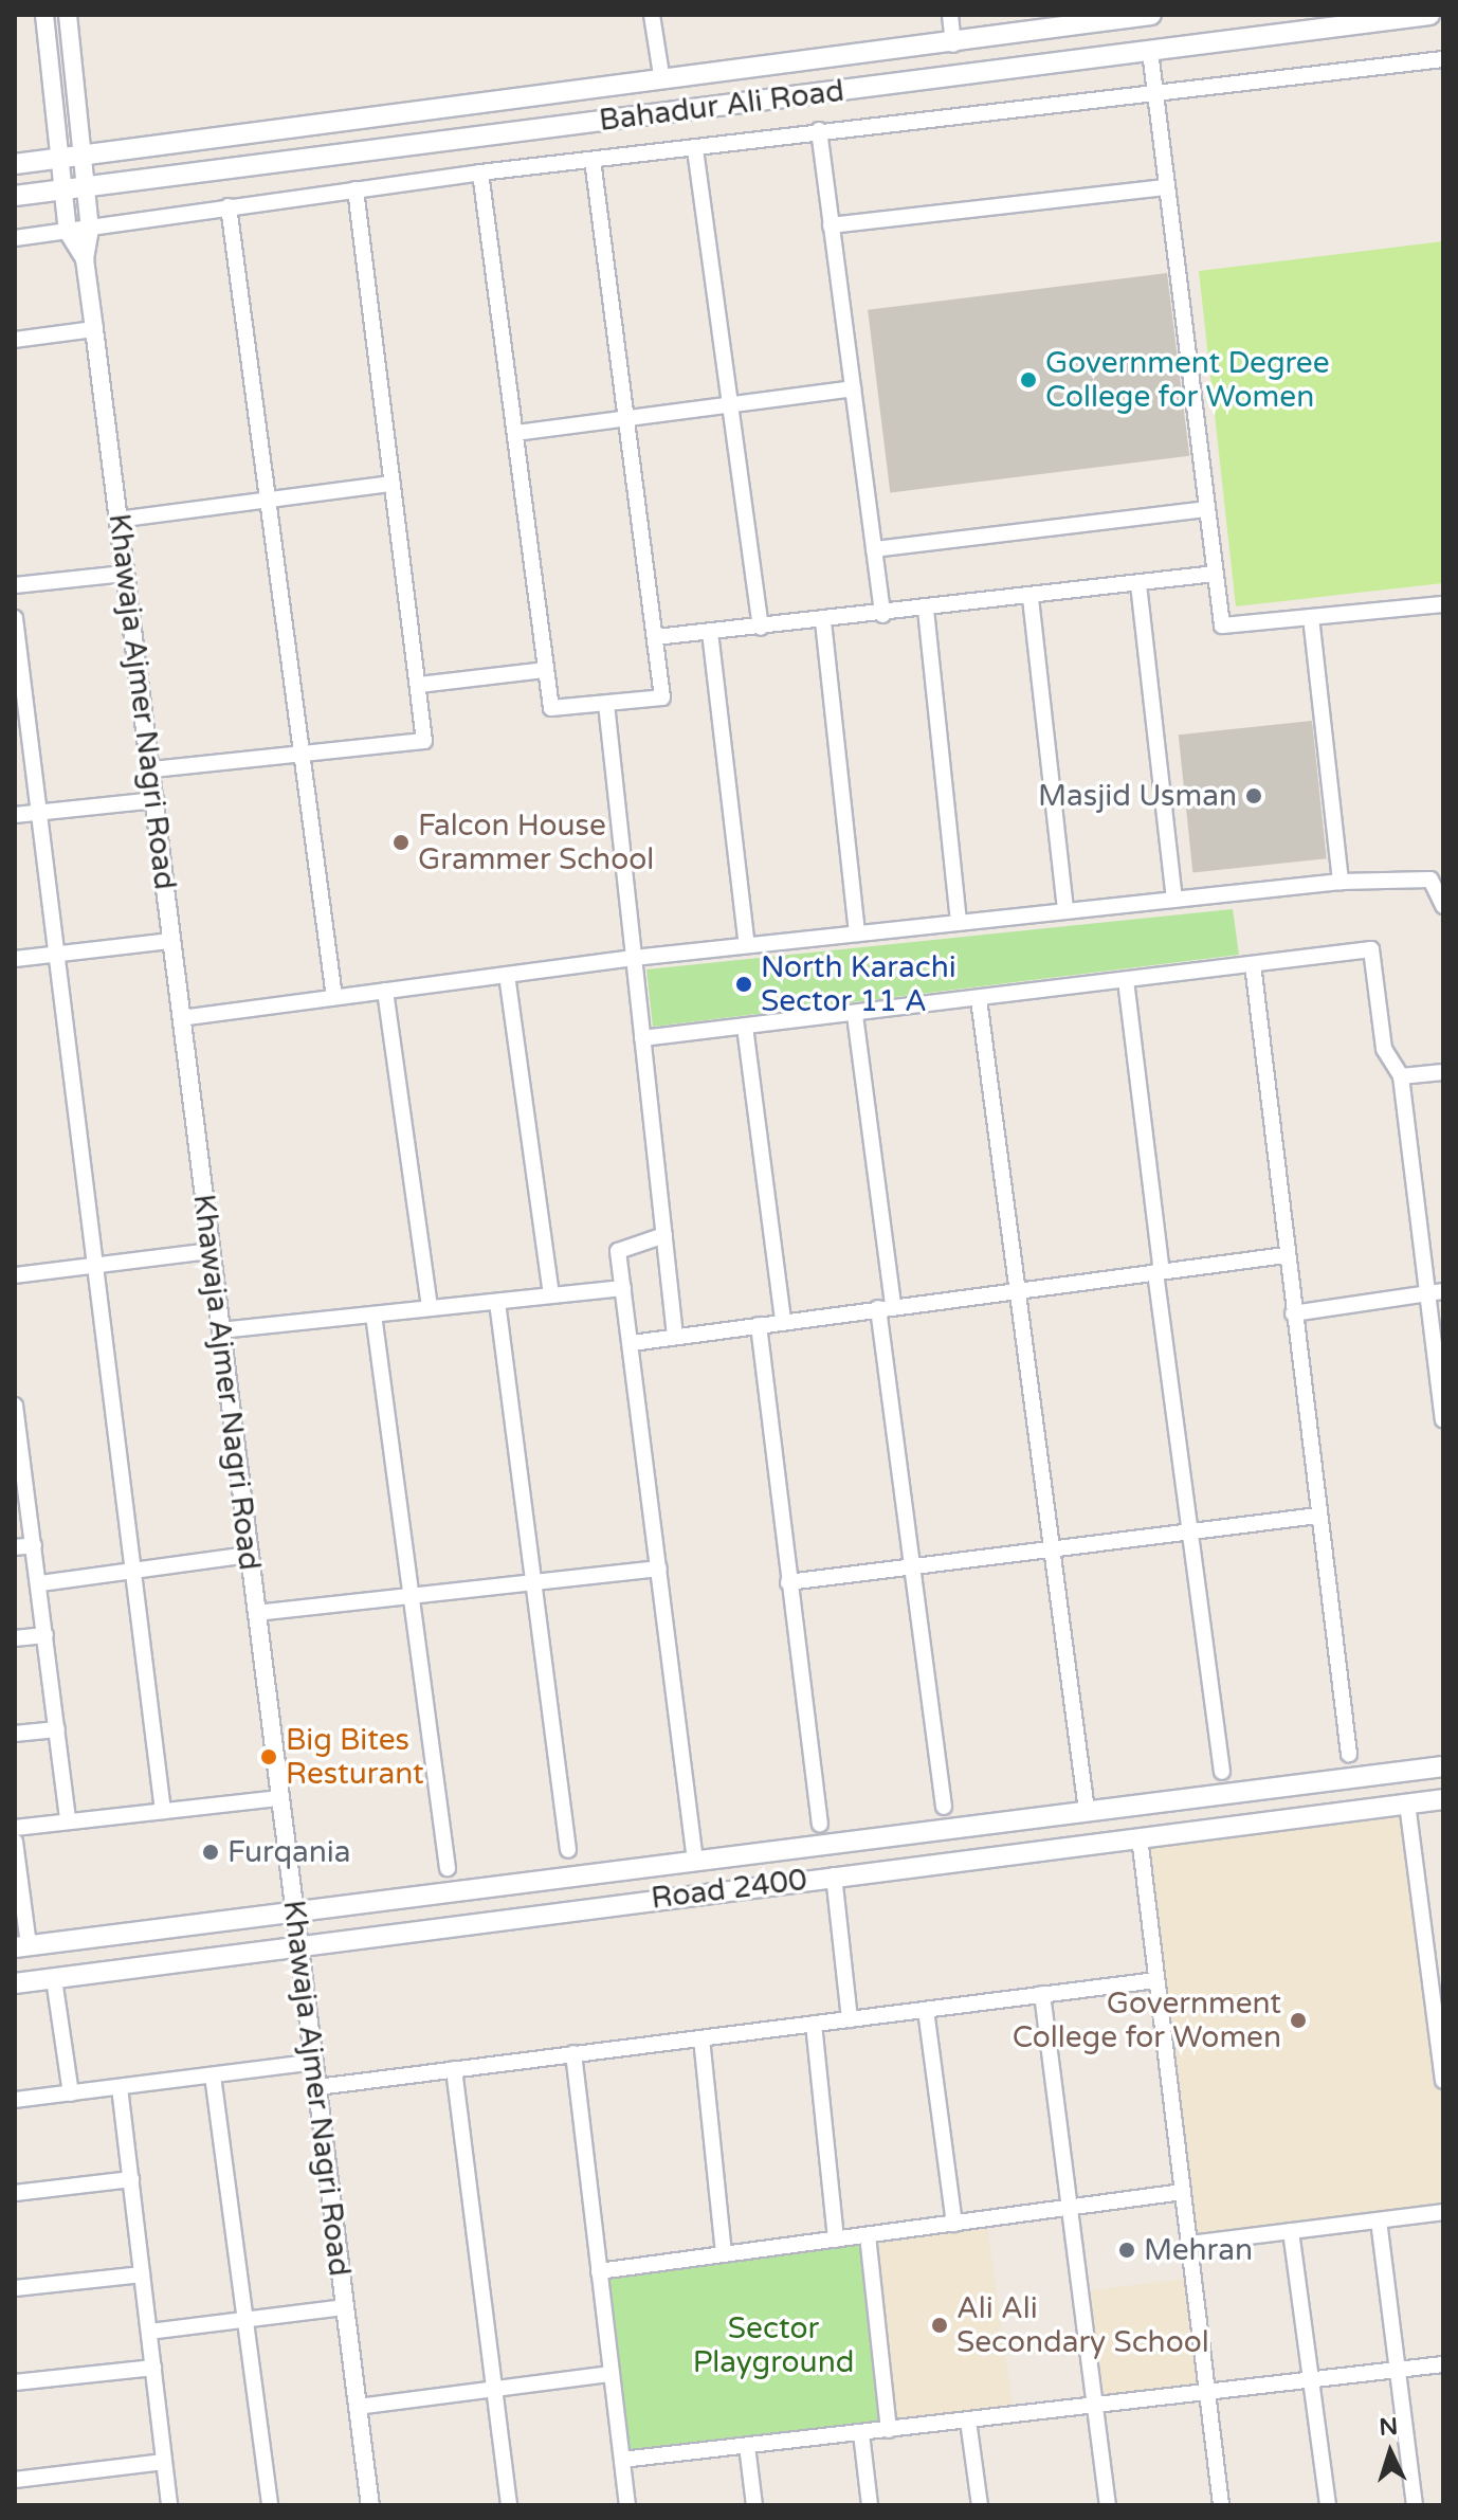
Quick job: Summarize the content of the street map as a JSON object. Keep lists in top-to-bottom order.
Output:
{
  "streets": {
    "main road": ["Bahadur Ali Road", "Road 2400"],
    "street": ["Khawaja Ajmer Nagri Road"]
  },
  "crossings": [
    ["Bahadur Ali Road", "Khawaja Ajmer Nagri Road"],
    ["Khawaja Ajmer Nagri Road", "Road 2400"]
  ],
  "parks": ["Sector Playground"],
  "places": [
    "Government Degree College for Women",
    "Masjid Usman",
    "Falcon House Grammer School",
    "North Karachi Sector 11 A",
    "Big Bites Resturant",
    "Furqania",
    "Government College for Women",
    "Mehran",
    "Ali Ali Secondary School"
  ],
  "north": "top"
}
